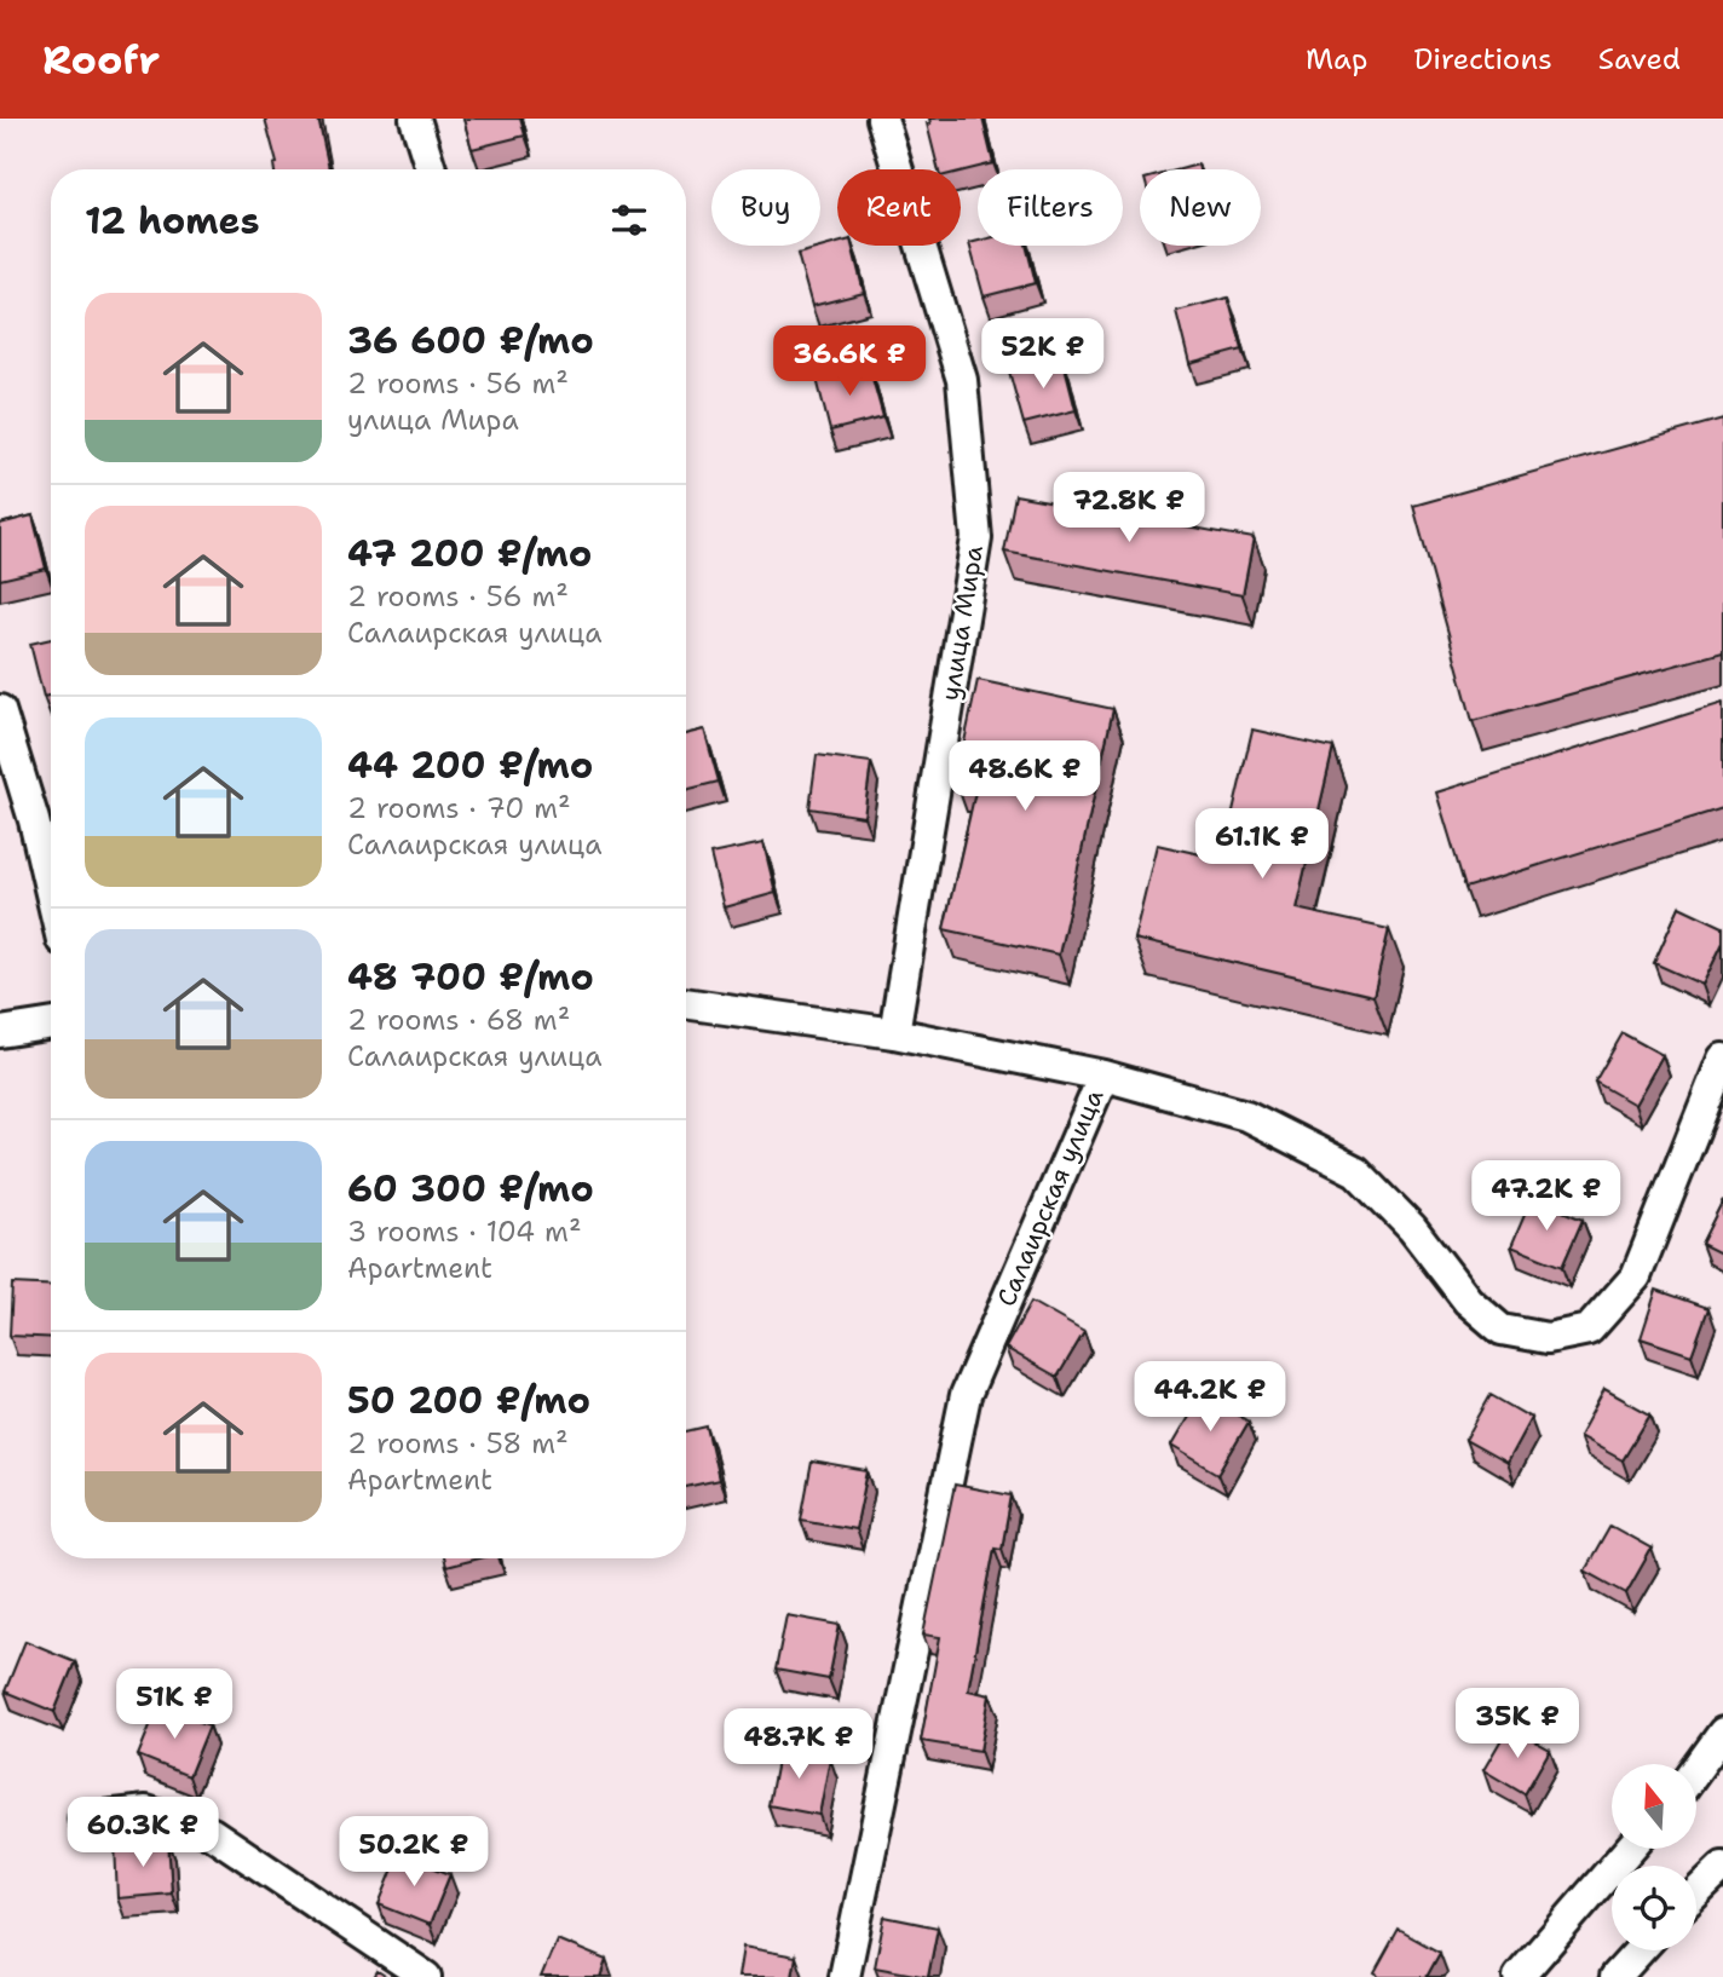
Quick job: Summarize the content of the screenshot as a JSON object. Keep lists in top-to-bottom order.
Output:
{
  "streets": {
    "street": ["улица Мира", "Салаирская улица"]
  },
  "north": "top",
  "page": {
    "header": "Roofr",
    "nav": ["Map", "Directions", "Saved"],
    "chip": [
      "Buy",
      "Rent",
      "Filters",
      "New"
    ],
    "heading": "12 homes",
    "list": [
      {
        "name": "36 600 ₽/mo",
        "note": "2 rooms · 56 m² · улица Мира"
      },
      {
        "name": "47 200 ₽/mo",
        "note": "2 rooms · 56 m² · Салаирская улица"
      },
      {
        "name": "44 200 ₽/mo",
        "note": "2 rooms · 70 m² · Салаирская улица"
      },
      {
        "name": "48 700 ₽/mo",
        "note": "2 rooms · 68 m² · Салаирская улица"
      },
      {
        "name": "60 300 ₽/mo",
        "note": "3 rooms · 104 m² · Apartment"
      },
      {
        "name": "50 200 ₽/mo",
        "note": "2 rooms · 58 m² · Apartment"
      }
    ],
    "price": [
      "52K ₽",
      "36.6K ₽",
      "72.8K ₽",
      "48.6K ₽",
      "61.1K ₽",
      "47.2K ₽",
      "44.2K ₽",
      "51K ₽",
      "35K ₽",
      "48.7K ₽",
      "60.3K ₽",
      "50.2K ₽"
    ]
  }
}
